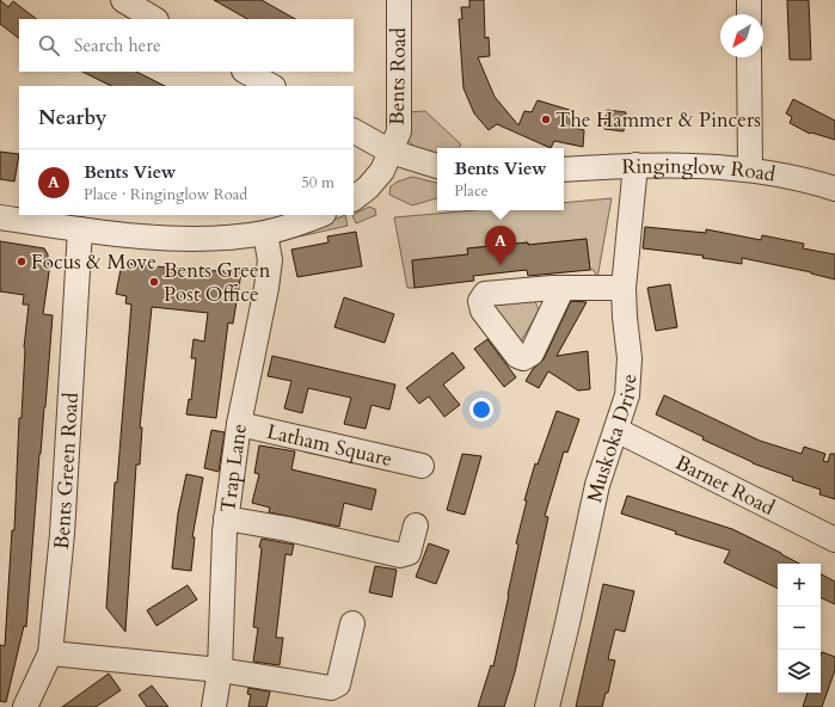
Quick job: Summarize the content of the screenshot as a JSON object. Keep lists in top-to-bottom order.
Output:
{
  "streets": {
    "street": [
      "Bents Road",
      "Ringinglow Road",
      "Muskoka Drive",
      "Latham Square",
      "Trap Lane",
      "Bents Green Road",
      "Barnet Road"
    ]
  },
  "crossings": [
    ["Ringinglow Road", "Muskoka Drive"],
    ["Muskoka Drive", "Barnet Road"],
    ["Latham Square", "Trap Lane"]
  ],
  "places": ["The Hammer & Pincers", "Focus & Move", "Bents Green Post Office"],
  "north": "bottom left",
  "page": {
    "search": "Search here",
    "heading": "Nearby",
    "popup": ["Bents View", "Place"],
    "list": [
      {
        "mark": "A",
        "name": "Bents View",
        "note": "Place · Ringinglow Road",
        "value": "50 m"
      }
    ],
    "pins": "A",
    "map_buttons": ["+", "−"]
  }
}
